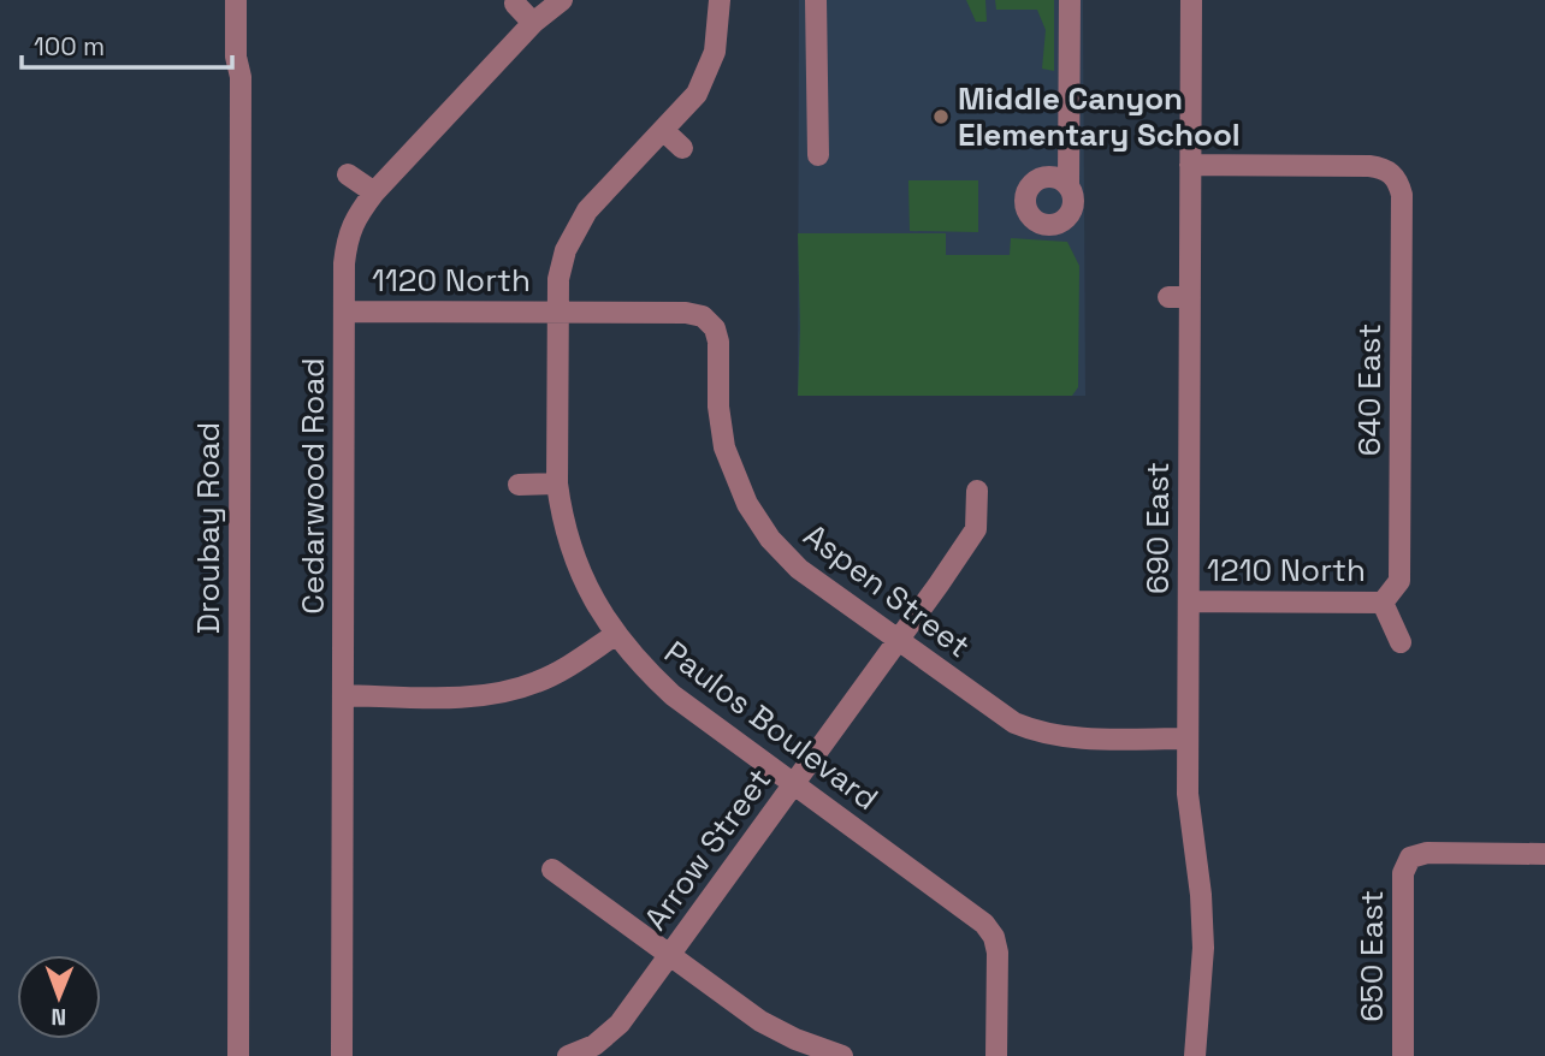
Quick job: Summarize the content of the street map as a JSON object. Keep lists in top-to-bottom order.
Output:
{
  "streets": {
    "street": [
      "1120 North",
      "640 East",
      "Cedarwood Road",
      "Droubay Road",
      "690 East",
      "1210 North",
      "Aspen Street",
      "Paulos Boulevard",
      "Arrow Street",
      "650 East"
    ]
  },
  "crossings": [
    ["1120 North", "Cedarwood Road"],
    ["1120 North", "Aspen Street"],
    ["1120 North", "Paulos Boulevard"],
    ["640 East", "690 East"],
    ["640 East", "1210 North"],
    ["690 East", "1210 North"],
    ["690 East", "Aspen Street"],
    ["Aspen Street", "Paulos Boulevard"],
    ["Aspen Street", "Arrow Street"],
    ["Paulos Boulevard", "Arrow Street"]
  ],
  "places": ["Middle Canyon Elementary School"],
  "scale_bar": "100 m",
  "north": "bottom"
}
